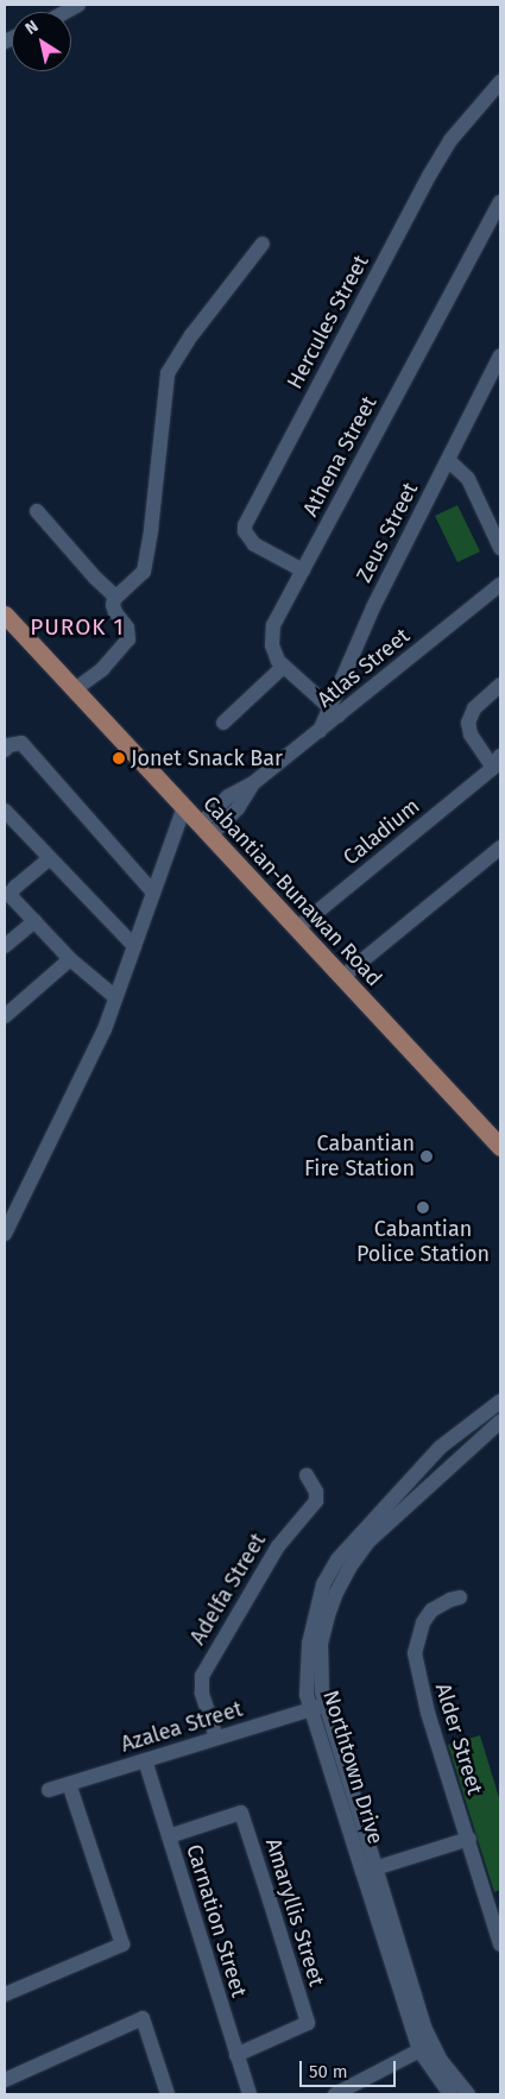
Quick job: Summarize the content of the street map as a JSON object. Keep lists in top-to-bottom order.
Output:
{
  "streets": {
    "main road": ["Cabantian-Bunawan Road"],
    "street": [
      "Hercules Street",
      "Athena Street",
      "Zeus Street",
      "Atlas Street",
      "Caladium",
      "Adelfa Street",
      "Azalea Street",
      "Alder Street",
      "Northtown Drive",
      "Amaryllis Street",
      "Carnation Street"
    ]
  },
  "crossings": [
    ["Hercules Street", "Athena Street"],
    ["Athena Street", "Zeus Street"],
    ["Athena Street", "Atlas Street"],
    ["Zeus Street", "Atlas Street"],
    ["Atlas Street", "Cabantian-Bunawan Road"],
    ["Caladium", "Cabantian-Bunawan Road"],
    ["Adelfa Street", "Azalea Street"],
    ["Azalea Street", "Northtown Drive"],
    ["Azalea Street", "Carnation Street"],
    ["Amaryllis Street", "Carnation Street"]
  ],
  "districts": ["PUROK 1"],
  "places": ["Jonet Snack Bar", "Cabantian Fire Station", "Cabantian Police Station"],
  "scale_bar": "50 m",
  "north": "top left"
}
